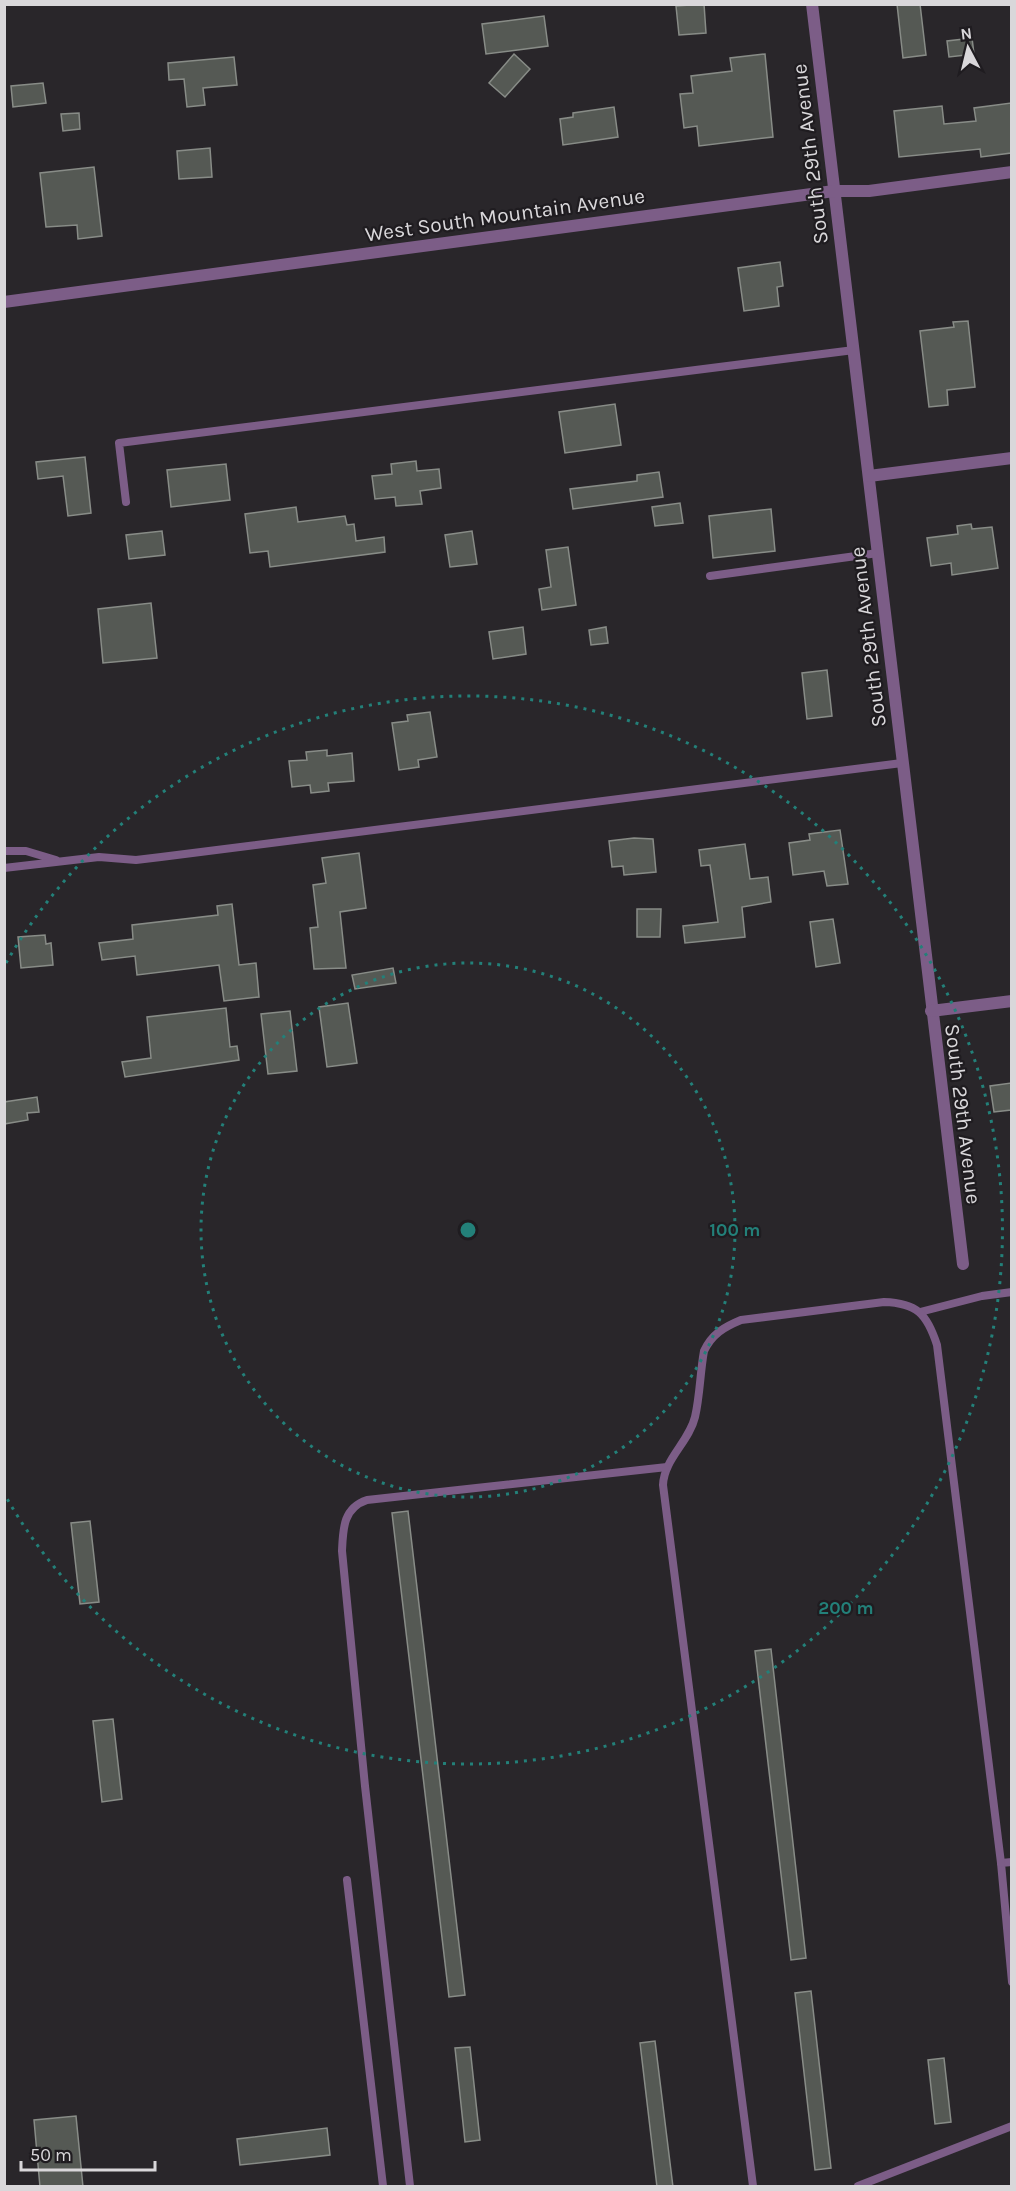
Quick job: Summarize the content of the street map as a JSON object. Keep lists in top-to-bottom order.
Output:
{
  "streets": {
    "street": ["South 29th Avenue", "West South Mountain Avenue"]
  },
  "crossings": [
    ["South 29th Avenue", "West South Mountain Avenue"]
  ],
  "scale_bar": "50 m",
  "north": "top",
  "rings": ["100 m", "200 m"]
}
